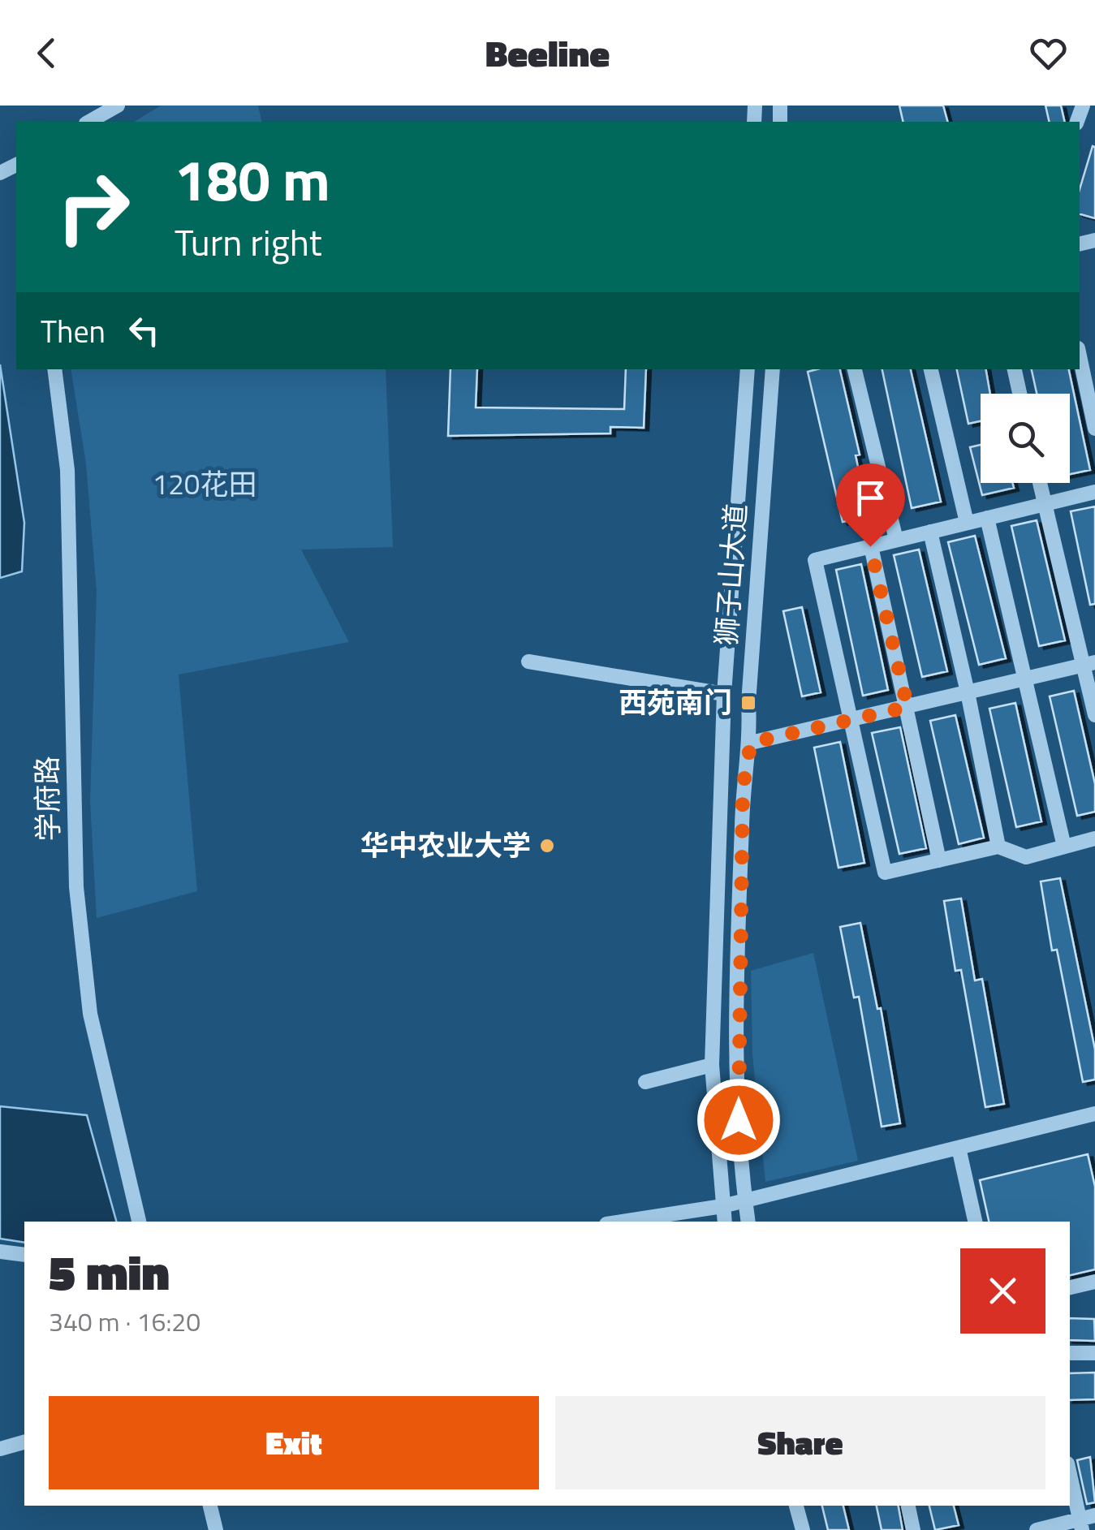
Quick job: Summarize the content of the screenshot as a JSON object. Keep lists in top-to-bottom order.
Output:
{
  "streets": {
    "street": ["狮子山大道", "学府路"]
  },
  "parks": ["120花田"],
  "places": {
    "transit": ["西苑南门"],
    "other": ["华中农业大学"]
  },
  "page": {
    "header": "Beeline",
    "turn": ["180 m", "Turn right"],
    "then": "Then",
    "heading": ["5 min", "340 m · 16:20"],
    "buttons": ["Exit", "Share"]
  }
}
